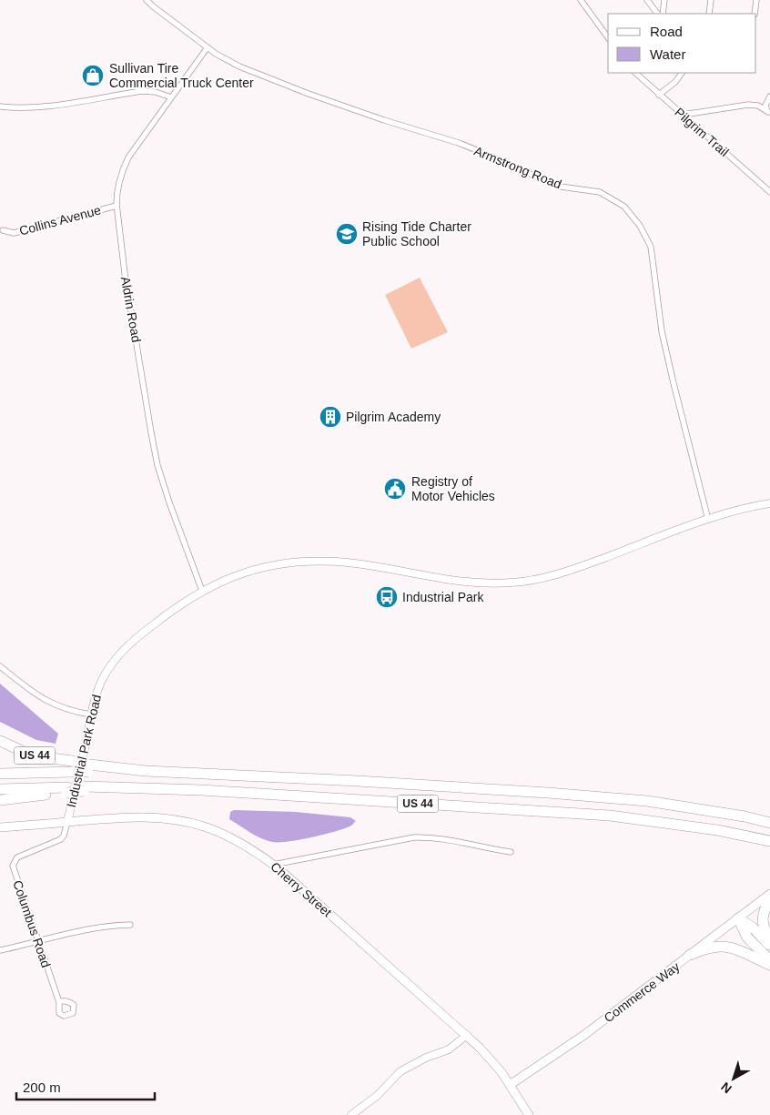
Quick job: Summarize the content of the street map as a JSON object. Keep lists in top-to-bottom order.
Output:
{
  "streets": {
    "highway": ["US 44"],
    "main road": ["Cherry Street", "Commerce Way"],
    "street": [
      "Pilgrim Trail",
      "Armstrong Road",
      "Collins Avenue",
      "Aldrin Road",
      "Industrial Park Road",
      "Columbus Road"
    ]
  },
  "crossings": [
    ["Armstrong Road", "Aldrin Road"],
    ["Armstrong Road", "Industrial Park Road"],
    ["Collins Avenue", "Aldrin Road"],
    ["Aldrin Road", "Industrial Park Road"],
    ["Industrial Park Road", "Cherry Street"],
    ["Industrial Park Road", "Columbus Road"],
    ["Cherry Street", "Columbus Road"],
    ["Cherry Street", "Commerce Way"]
  ],
  "places": {
    "shop": ["Sullivan Tire Commercial Truck Center"],
    "school or university": ["Rising Tide Charter Public School"],
    "building": ["Pilgrim Academy"],
    "public building": ["Registry of Motor Vehicles"],
    "bus stop": ["Industrial Park"]
  },
  "legend": ["Road", "Water"],
  "scale_bar": "200 m",
  "north": "bottom left"
}
